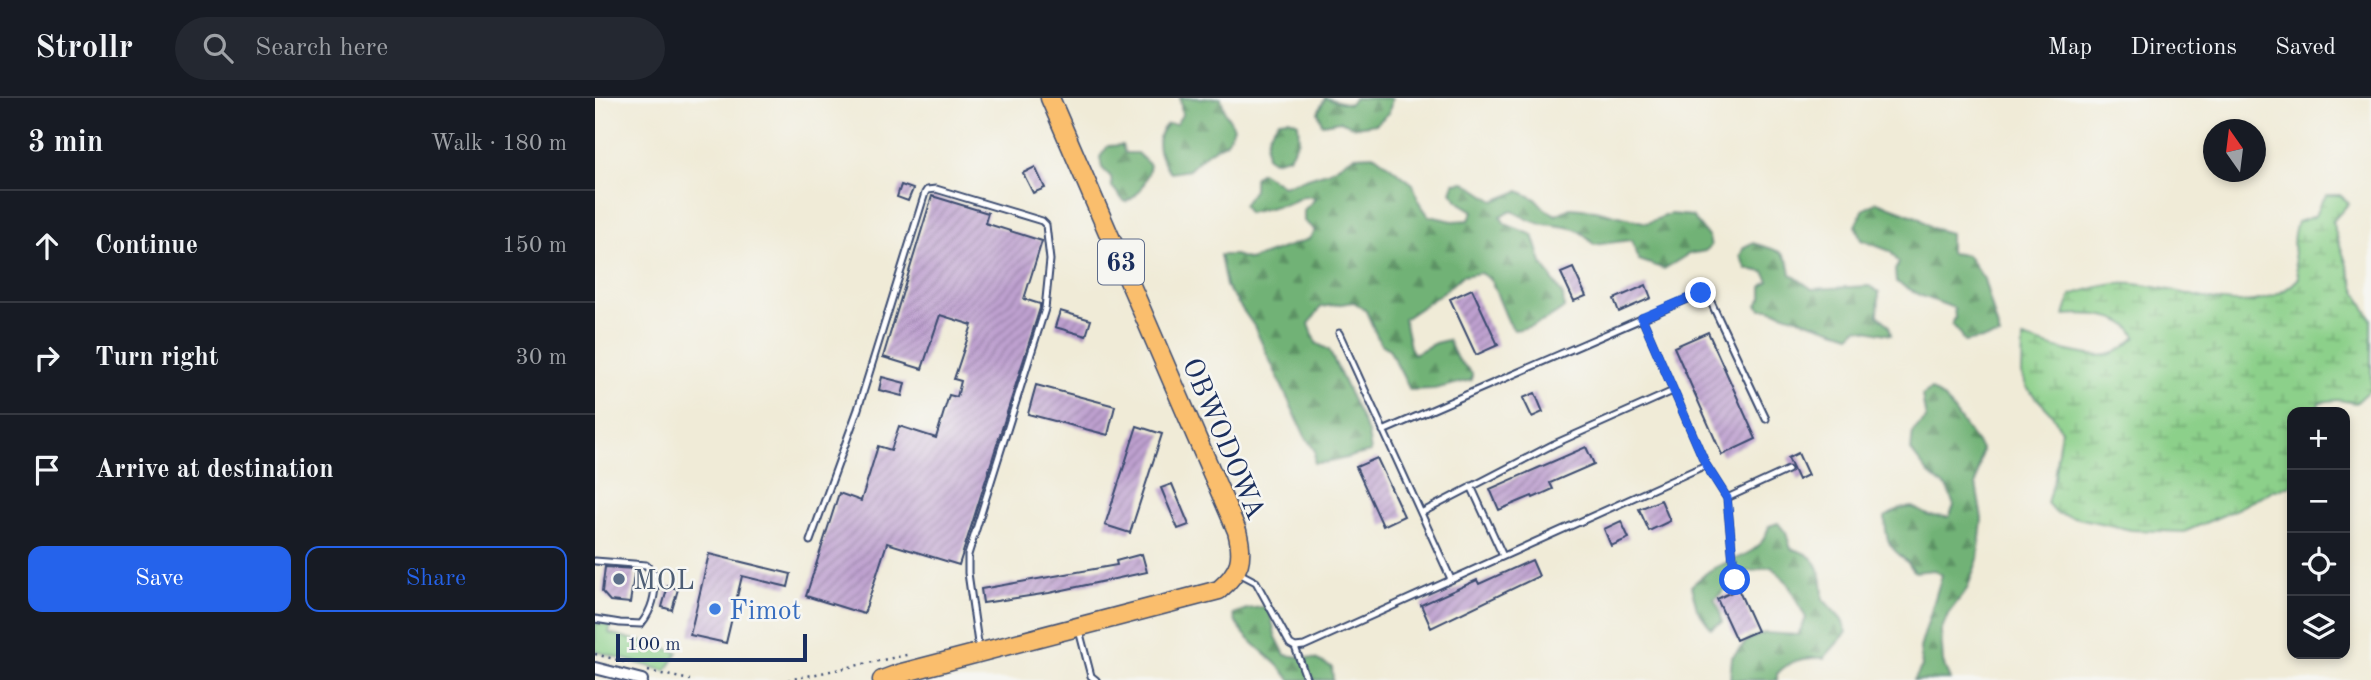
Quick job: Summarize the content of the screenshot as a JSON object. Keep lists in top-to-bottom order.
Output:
{
  "streets": {
    "main road": ["63", "OBWODOWA"]
  },
  "places": ["MOL", "Fimot"],
  "scale_bar": "100 m",
  "north": "top",
  "page": {
    "header": "Strollr",
    "search": "Search here",
    "nav": ["Map", "Directions", "Saved"],
    "heading": ["3 min", "Walk · 180 m"],
    "list": [
      ["Continue", "150 m"],
      ["Turn right", "30 m"],
      "Arrive at destination"
    ],
    "map_buttons": ["+", "−"],
    "buttons": ["Save", "Share"],
    "scale": "100 m"
  }
}
